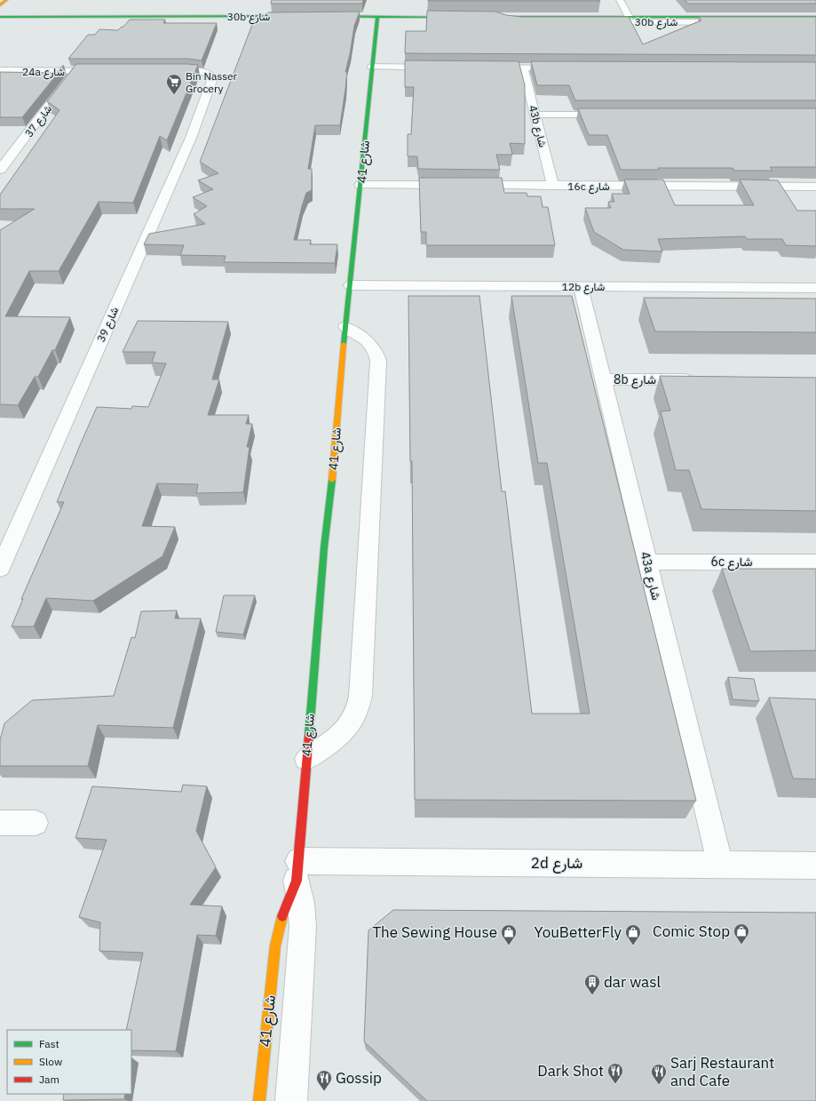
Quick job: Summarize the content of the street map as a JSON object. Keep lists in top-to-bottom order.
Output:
{
  "streets": {
    "street": [
      "30b شارع",
      "24a شارع",
      "شارع 37",
      "43b شارع",
      "شارع 41",
      "16c شارع",
      "12b شارع",
      "شارع 39",
      "8b شارع",
      "6c شارع",
      "43a شارع",
      "2d شارع"
    ]
  },
  "crossings": [
    ["24a شارع", "شارع 37"],
    ["43b شارع", "16c شارع"],
    ["شارع 41", "16c شارع"],
    ["شارع 41", "12b شارع"],
    ["شارع 41", "2d شارع"],
    ["12b شارع", "43a شارع"],
    ["8b شارع", "43a شارع"],
    ["6c شارع", "43a شارع"],
    ["43a شارع", "2d شارع"]
  ],
  "places": {
    "supermarket": ["Bin Nasser Grocery"],
    "shop": ["Comic Stop", "The Sewing House", "YouBetterFly"],
    "building": ["dar wasl"],
    "restaurant": ["Dark Shot", "Sarj Restaurant and Cafe", "Gossip"]
  },
  "legend": ["Fast", "Slow", "Jam"]
}
